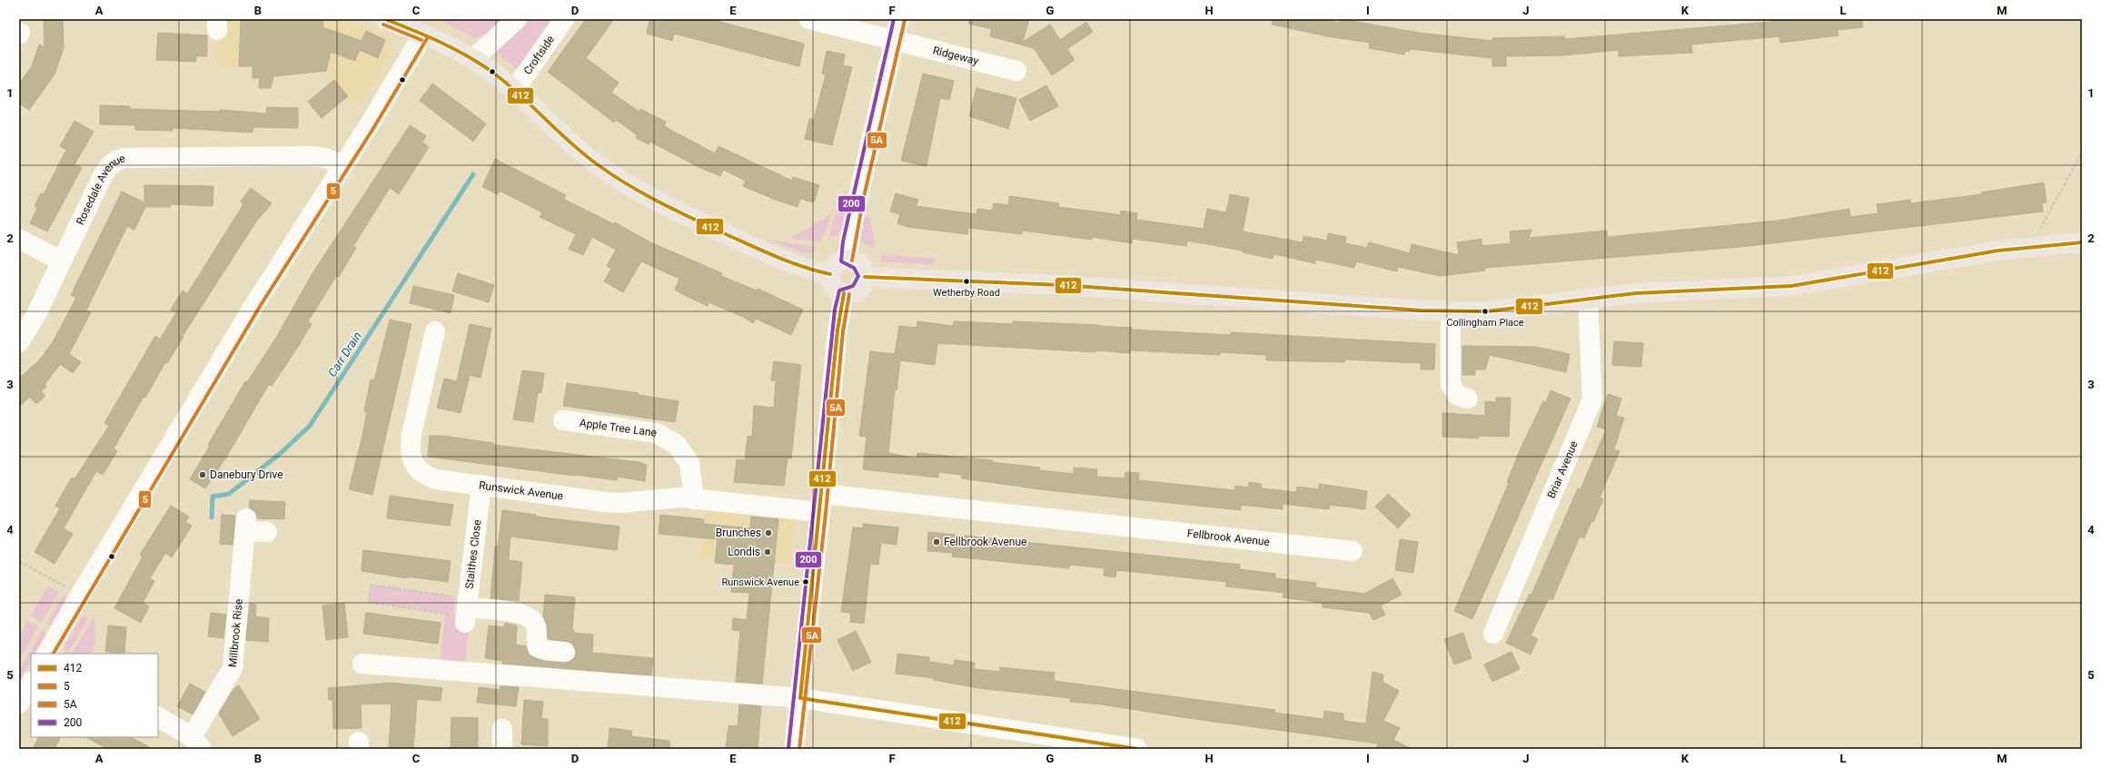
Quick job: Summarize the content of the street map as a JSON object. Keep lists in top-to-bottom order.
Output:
{
  "streets": {
    "street": [
      "Croftside",
      "Ridgeway",
      "Rosedale Avenue",
      "Apple Tree Lane",
      "Briar Avenue",
      "Runswick Avenue",
      "Fellbrook Avenue",
      "Staithes Close",
      "Millbrook Rise"
    ]
  },
  "crossings": [
    ["Apple Tree Lane", "Runswick Avenue"],
    ["Runswick Avenue", "Fellbrook Avenue"],
    ["Runswick Avenue", "Staithes Close"]
  ],
  "water": ["Carr Drain"],
  "places": [
    "Wetherby Road",
    "Collingham Place",
    "Danebury Drive",
    "Brunches",
    "Fellbrook Avenue",
    "Londis",
    "Runswick Avenue"
  ],
  "lines": [
    "transit line 412",
    "transit line 200",
    "transit line 5A",
    "transit line 5"
  ],
  "legend": [
    "412",
    "5",
    "5A",
    "200"
  ],
  "grid": {
    "columns": [
      "A",
      "B",
      "C",
      "D",
      "E",
      "F",
      "G",
      "H",
      "I",
      "J",
      "K",
      "L",
      "M"
    ],
    "rows": [
      "1",
      "2",
      "3",
      "4",
      "5"
    ]
  }
}
